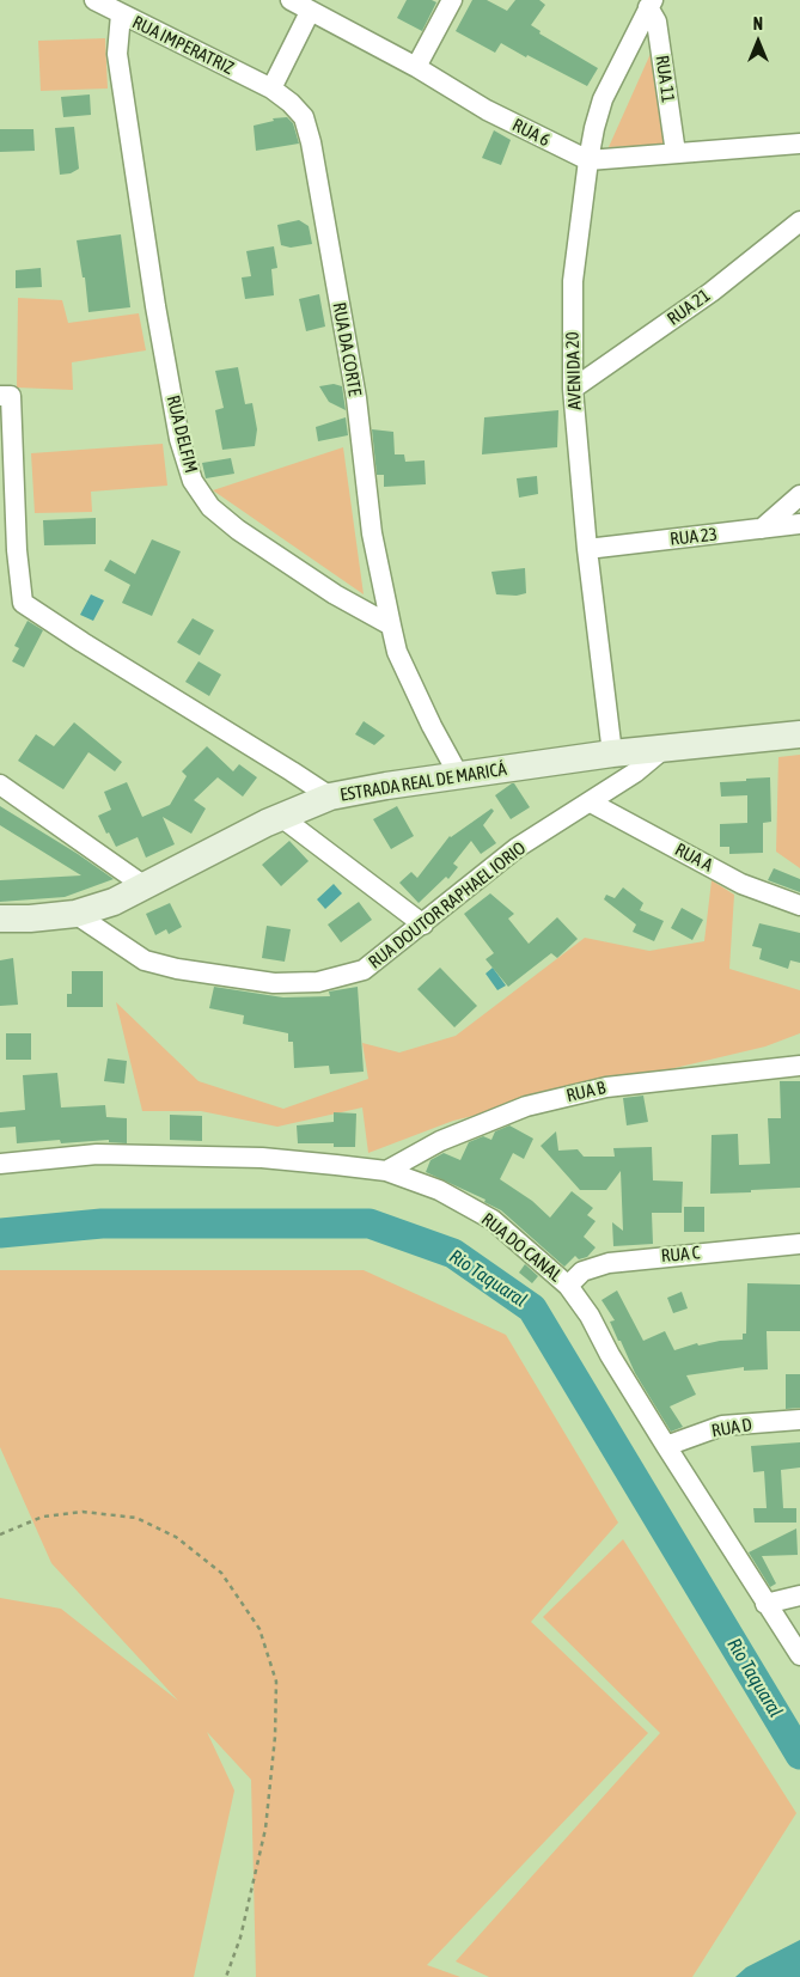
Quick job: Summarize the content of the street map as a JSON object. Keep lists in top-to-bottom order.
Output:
{
  "streets": {
    "main road": ["ESTRADA REAL DE MARICÁ"],
    "street": [
      "RUA IMPERATRIZ",
      "RUA 11",
      "RUA 6",
      "RUA 21",
      "RUA DA CORTE",
      "AVENIDA 20",
      "RUA DELFIM",
      "RUA 23",
      "RUA A",
      "RUA DOUTOR RAPHAEL IORIO",
      "RUA B",
      "RUA DO CANAL",
      "RUA C",
      "RUA D"
    ]
  },
  "crossings": [
    ["RUA IMPERATRIZ", "RUA DA CORTE"],
    ["RUA IMPERATRIZ", "RUA DELFIM"],
    ["RUA 11", "AVENIDA 20"],
    ["RUA 6", "AVENIDA 20"],
    ["RUA 21", "AVENIDA 20"],
    ["RUA DA CORTE", "RUA DELFIM"],
    ["AVENIDA 20", "RUA 23"],
    ["AVENIDA 20", "ESTRADA REAL DE MARICÁ"],
    ["ESTRADA REAL DE MARICÁ", "RUA DOUTOR RAPHAEL IORIO"],
    ["RUA A", "RUA DOUTOR RAPHAEL IORIO"],
    ["RUA B", "RUA DO CANAL"],
    ["RUA DO CANAL", "RUA C"],
    ["RUA DO CANAL", "RUA D"]
  ],
  "water": ["Rio Taquaral"],
  "north": "top"
}
